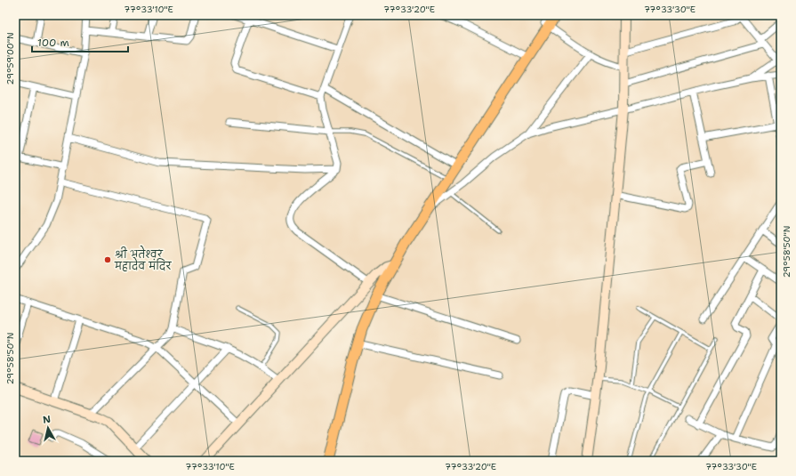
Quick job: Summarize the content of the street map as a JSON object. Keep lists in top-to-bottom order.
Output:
{
  "places": ["श्री भूतेश्वर महादेव मंदिर"],
  "scale_bar": "100 m",
  "north": "top",
  "coordinates": [
    "77°33'10\"E",
    "77°33'20\"E",
    "77°33'30\"E",
    "29°59'00\"N",
    "29°58'50\"N"
  ]
}
